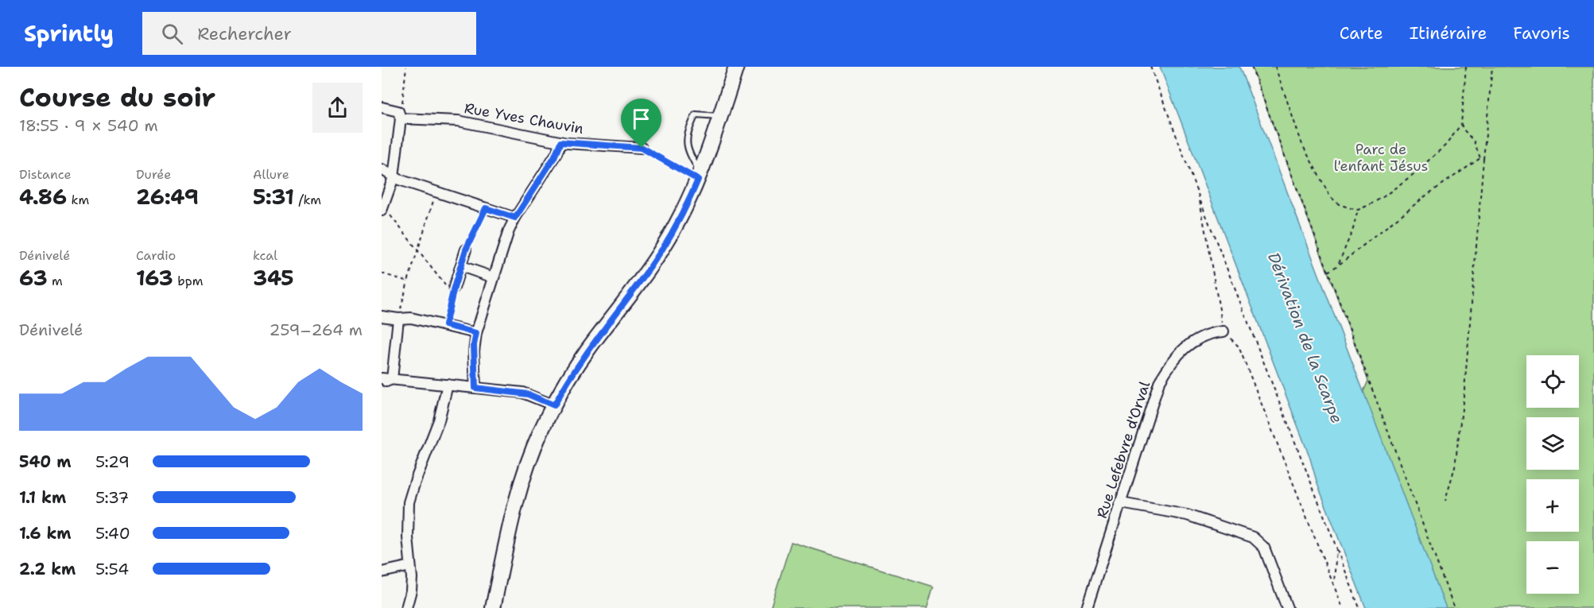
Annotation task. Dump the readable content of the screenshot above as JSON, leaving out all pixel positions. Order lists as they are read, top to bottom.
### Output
{
  "streets": {
    "street": ["Rue Yves Chauvin", "Rue Lefebvre d'Orval"]
  },
  "water": ["Dérivation de la Scarpe"],
  "parks": ["Parc de l'enfant Jésus"],
  "page": {
    "header": "Sprintly",
    "search": "Rechercher",
    "nav": ["Carte", "Itinéraire", "Favoris"],
    "heading": ["Course du soir", "18:55 · 9 × 540 m"],
    "stats": [
      ["Distance", "4.86 km"],
      ["Durée", "26:49"],
      ["Allure", "5:31 /km"],
      ["Dénivelé", "63 m"],
      ["Cardio", "163 bpm"],
      ["kcal", "345"]
    ],
    "chart": ["Dénivelé", "259–264 m"],
    "map_buttons": ["+", "−"],
    "list": [
      {
        "name": "540 m",
        "note": "5:29"
      },
      {
        "name": "1.1 km",
        "note": "5:37"
      },
      {
        "name": "1.6 km",
        "note": "5:40"
      },
      {
        "name": "2.2 km",
        "note": "5:54"
      }
    ]
  }
}
